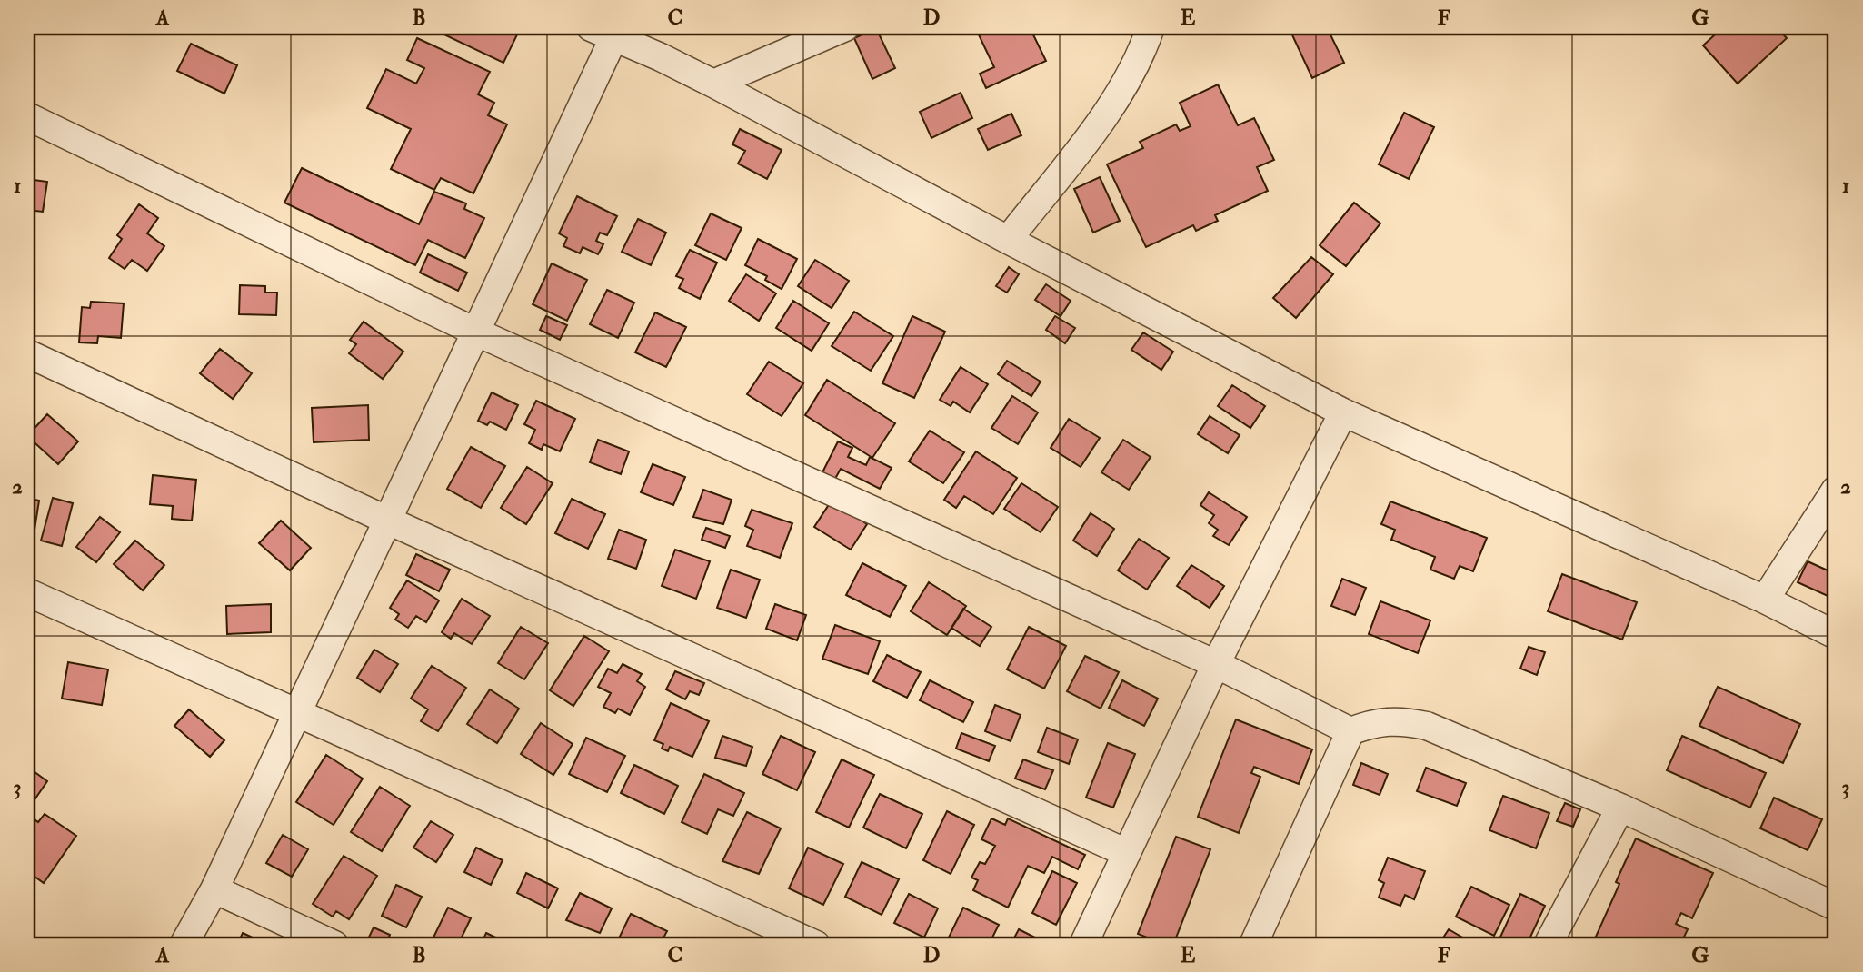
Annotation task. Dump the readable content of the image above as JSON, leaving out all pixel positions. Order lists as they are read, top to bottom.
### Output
{
  "grid": {
    "columns": [
      "A",
      "B",
      "C",
      "D",
      "E",
      "F",
      "G"
    ],
    "rows": ["1", "2", "3"]
  }
}
